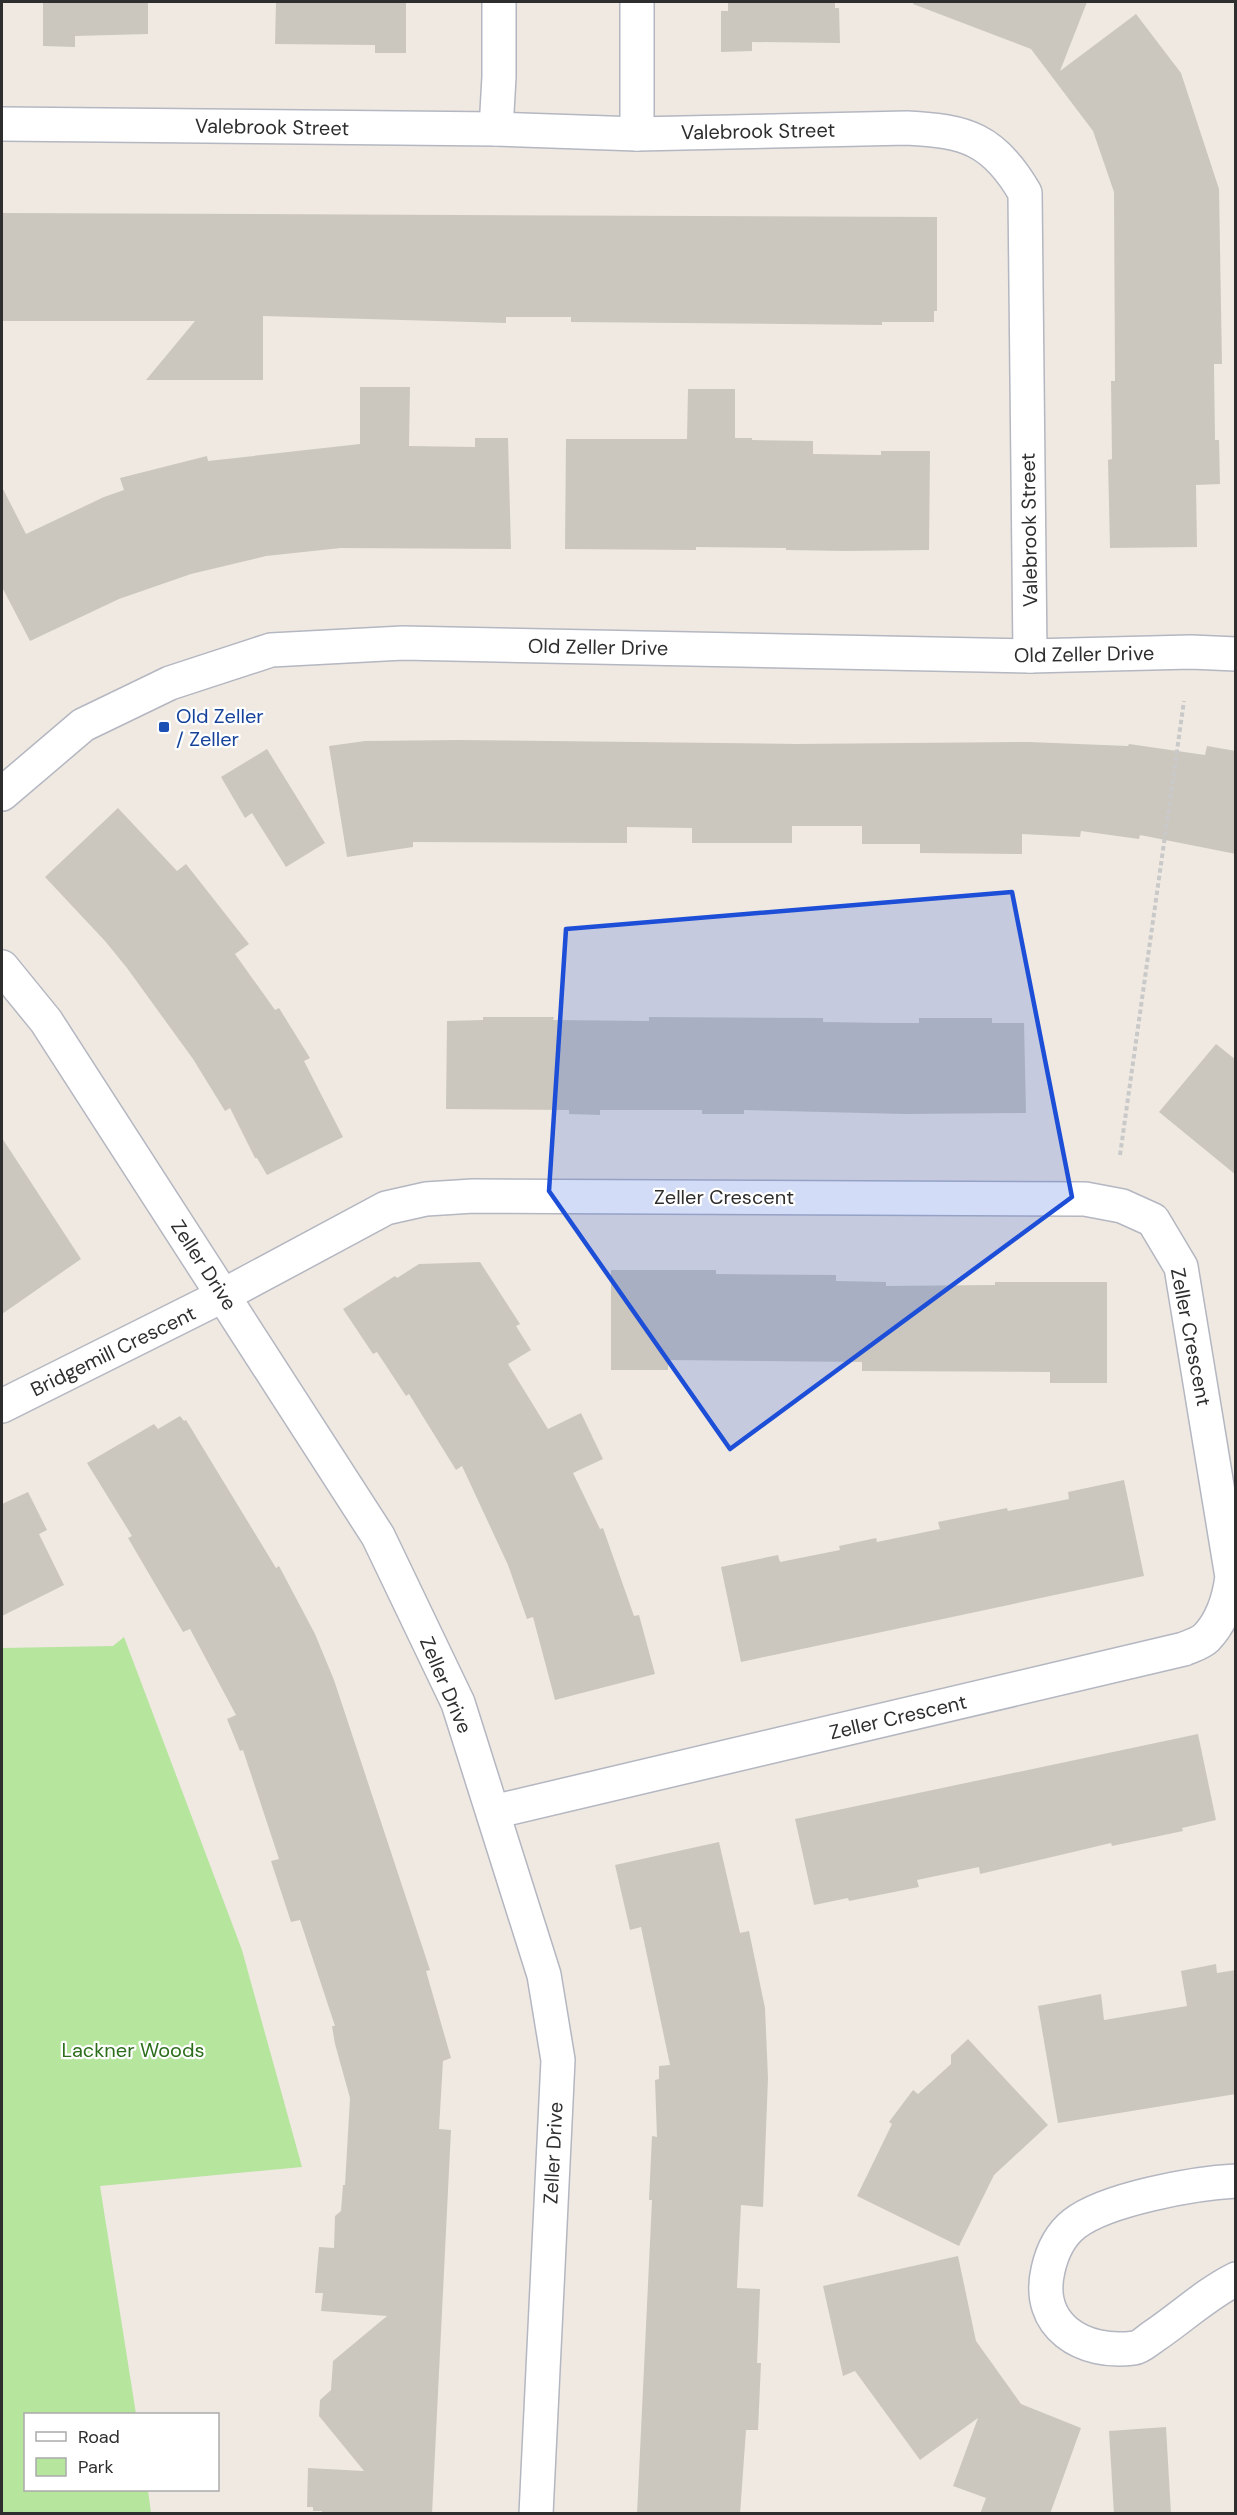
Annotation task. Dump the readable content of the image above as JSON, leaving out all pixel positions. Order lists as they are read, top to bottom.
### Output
{
  "streets": {
    "street": [
      "Valebrook Street",
      "Old Zeller Drive",
      "Zeller Crescent",
      "Zeller Drive",
      "Bridgemill Crescent"
    ]
  },
  "crossings": [
    ["Valebrook Street", "Old Zeller Drive"],
    ["Zeller Crescent", "Zeller Drive"],
    ["Zeller Crescent", "Bridgemill Crescent"],
    ["Zeller Drive", "Bridgemill Crescent"]
  ],
  "parks": ["Lackner Woods"],
  "places": {
    "transit": ["Old Zeller / Zeller"]
  },
  "legend": ["Road", "Park"]
}
